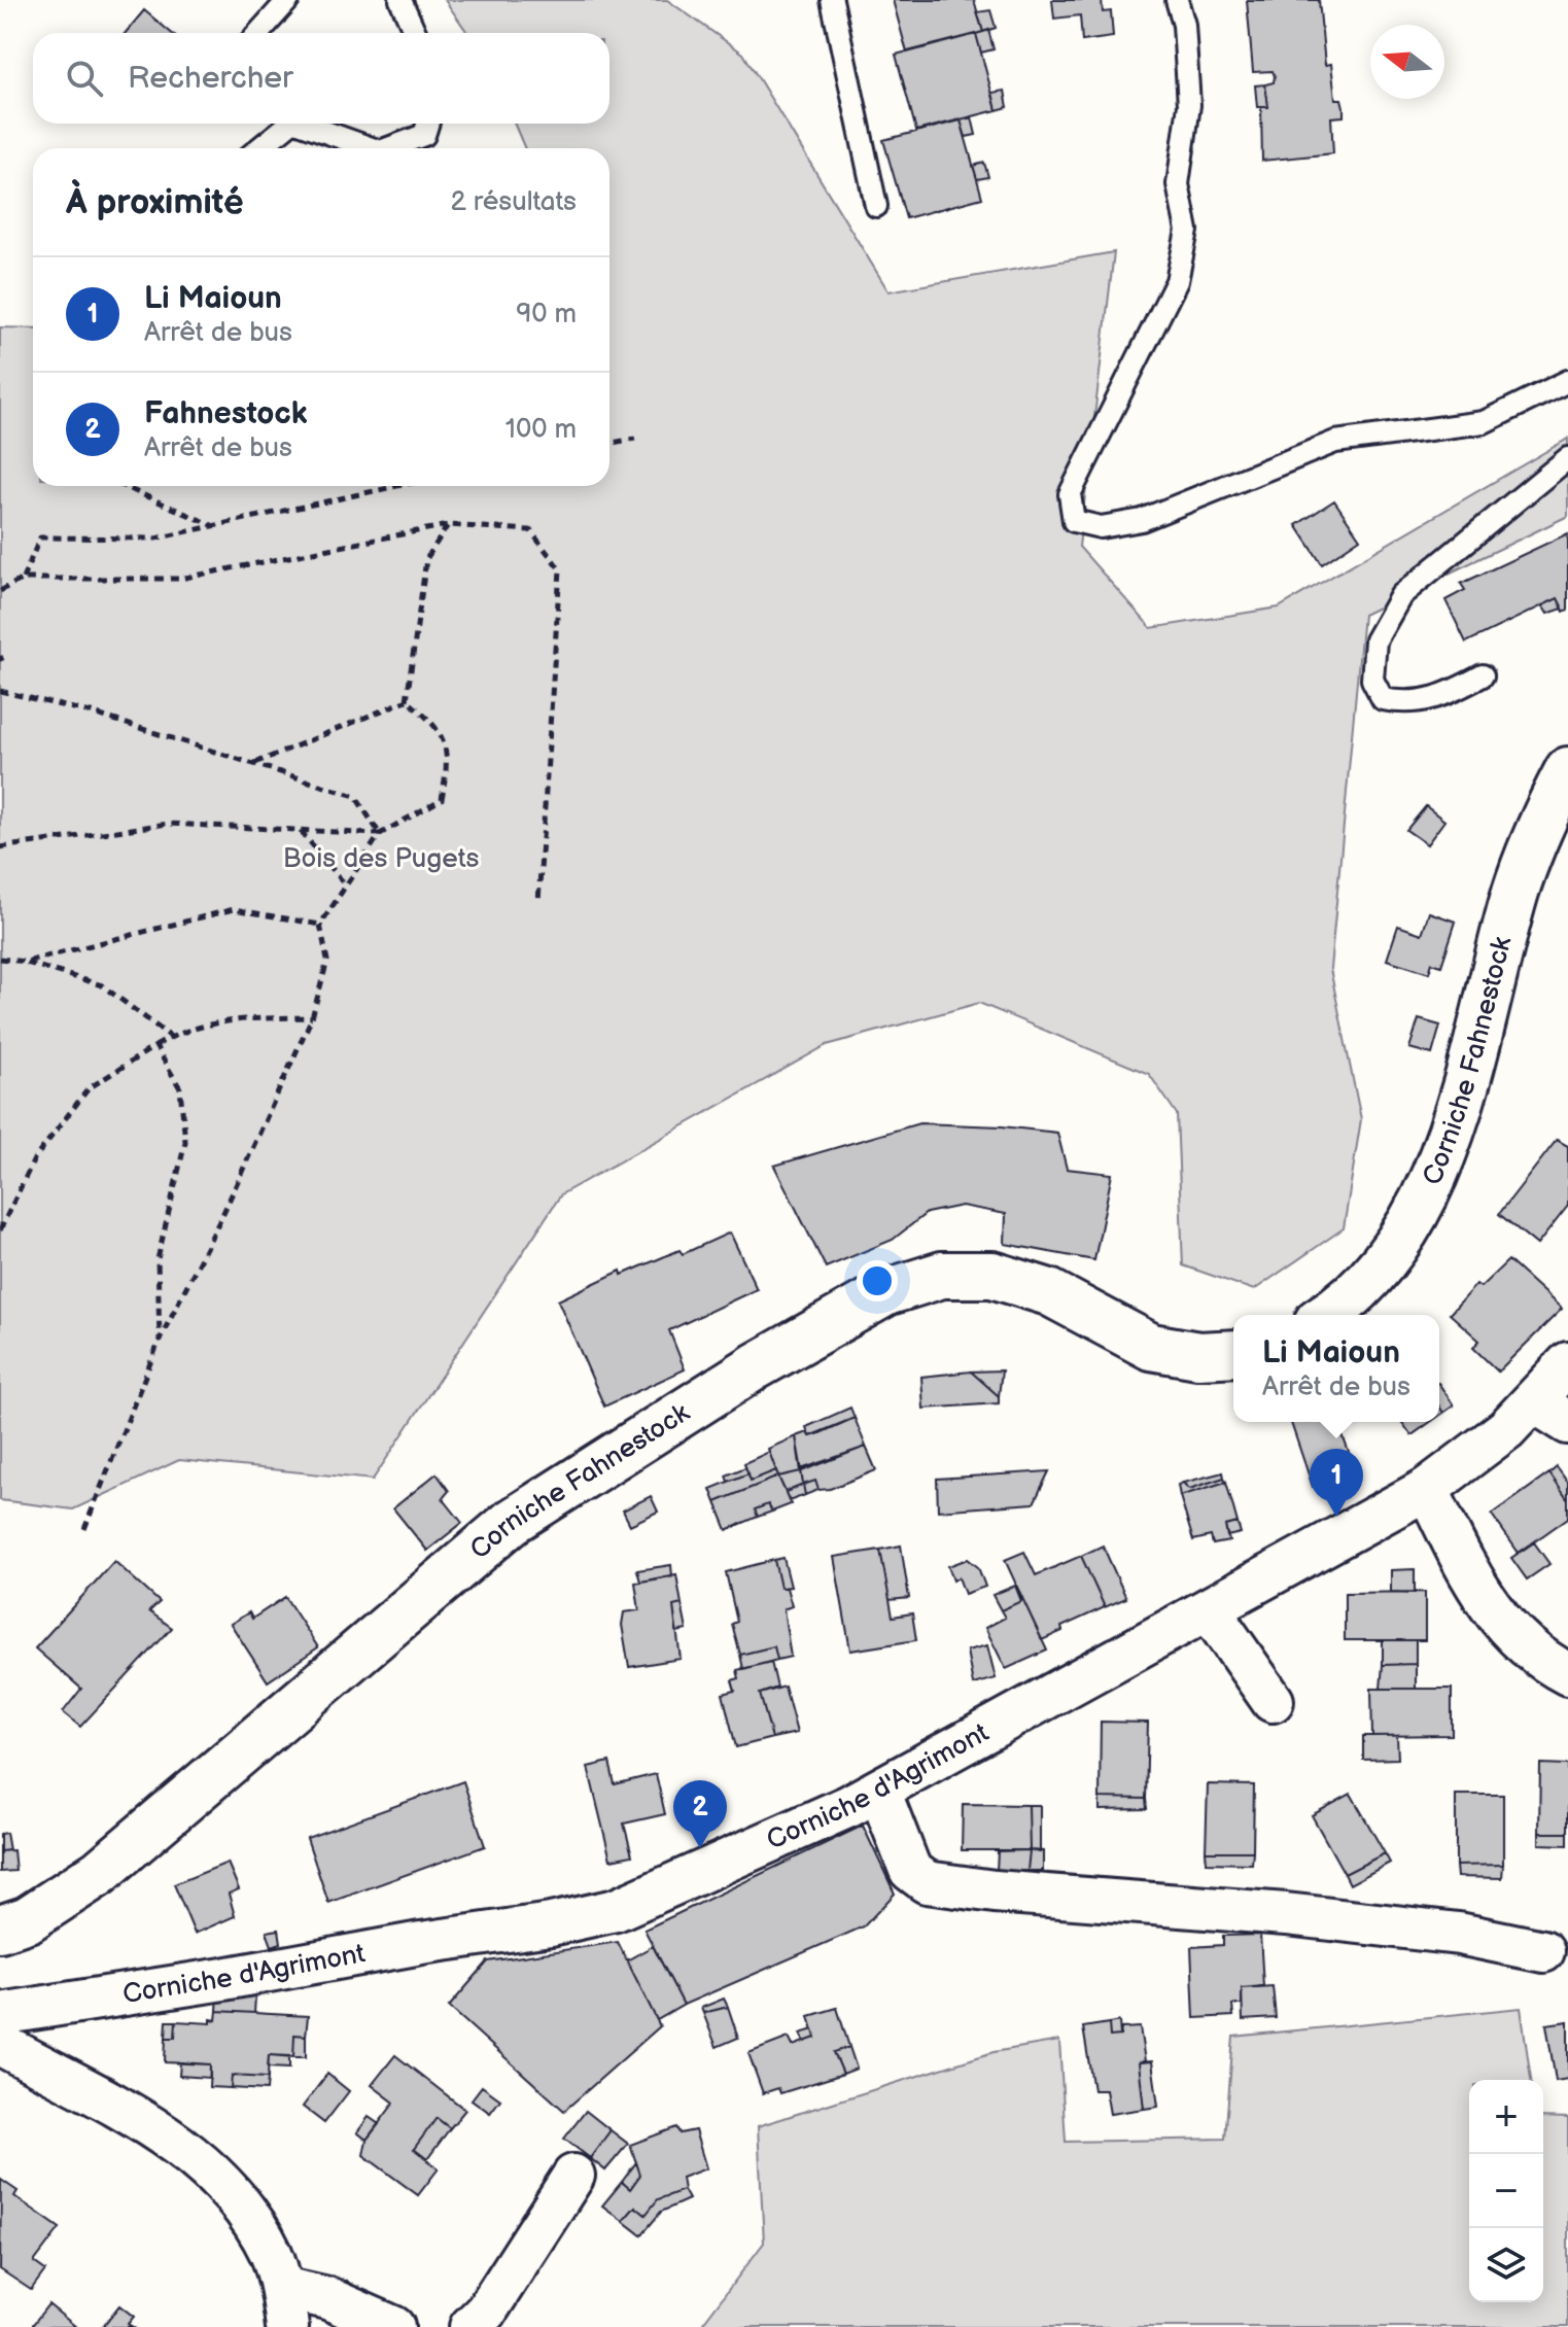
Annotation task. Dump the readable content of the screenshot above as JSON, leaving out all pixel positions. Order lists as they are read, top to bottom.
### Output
{
  "streets": {
    "main road": ["Corniche Fahnestock"],
    "street": ["Corniche d'Agrimont"]
  },
  "parks": ["Bois des Pugets"],
  "north": "left",
  "page": {
    "search": "Rechercher",
    "heading": ["À proximité", "2 résultats"],
    "list": [
      {
        "mark": "1",
        "name": "Li Maioun",
        "note": "Arrêt de bus",
        "value": "90 m"
      },
      {
        "mark": "2",
        "name": "Fahnestock",
        "note": "Arrêt de bus",
        "value": "100 m"
      }
    ],
    "popup": ["Li Maioun", "Arrêt de bus"],
    "pins": ["1", "2"],
    "map_buttons": ["+", "−"]
  }
}
